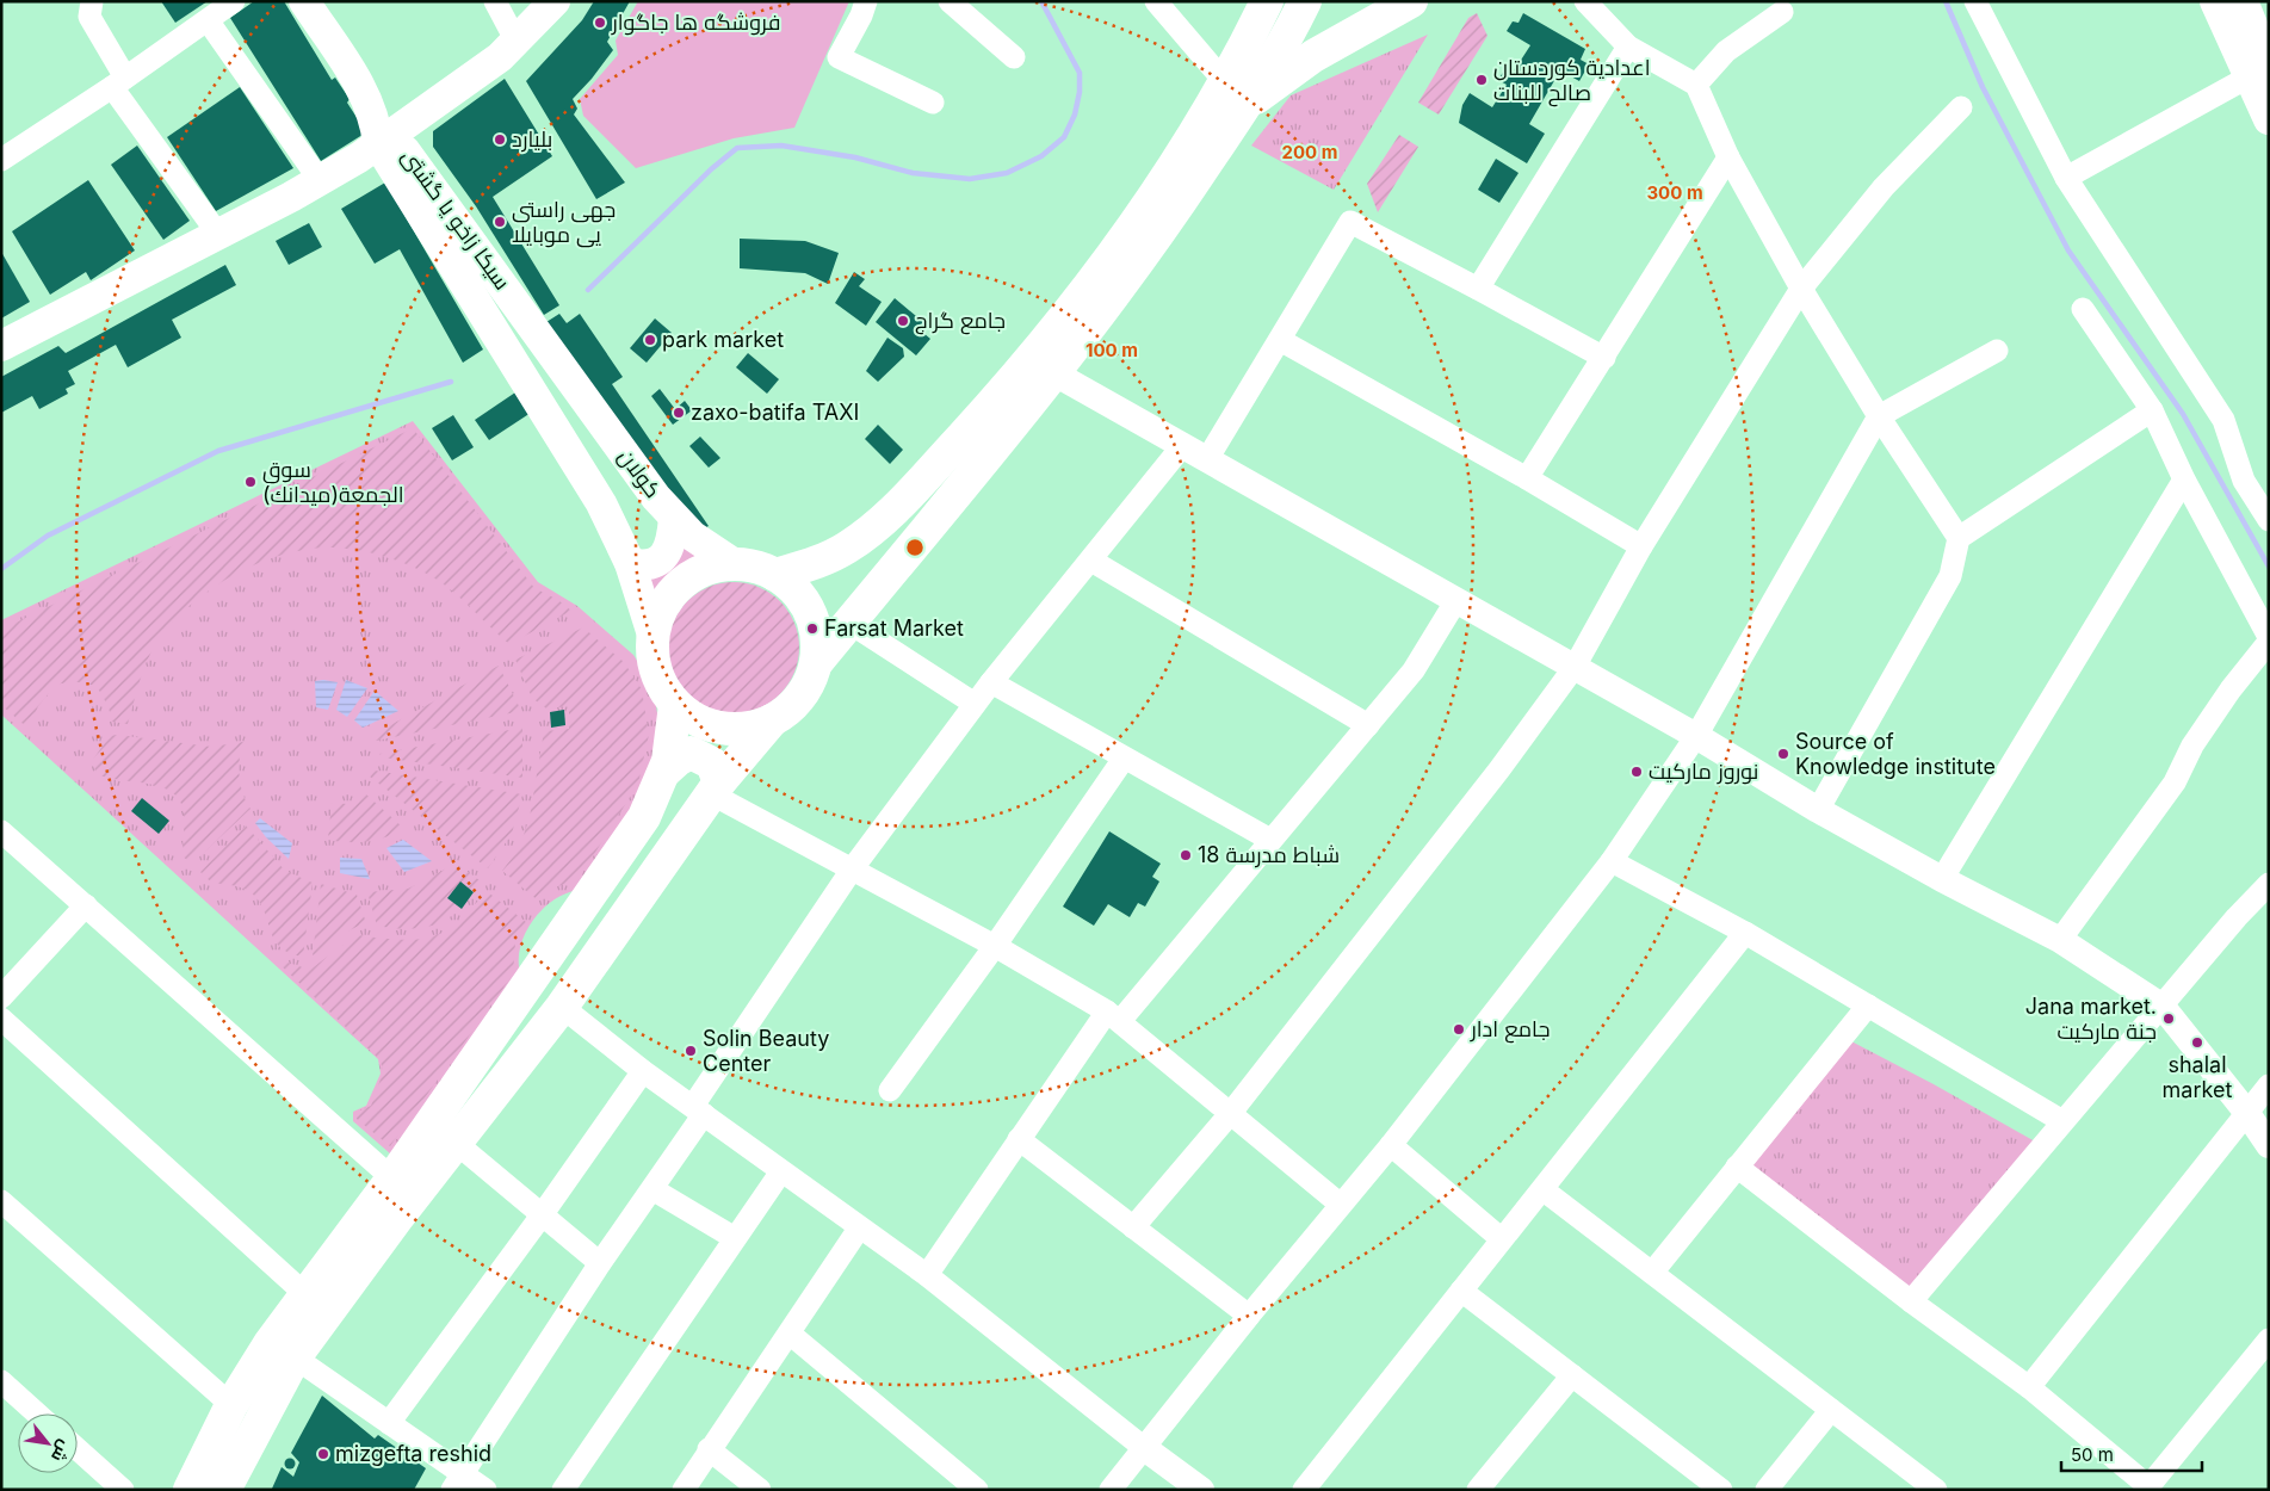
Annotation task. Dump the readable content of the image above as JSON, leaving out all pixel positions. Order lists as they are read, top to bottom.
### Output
{
  "streets": {
    "main road": ["سیکا زاخو یا گشتى", "كولان"]
  },
  "crossings": [
    ["سیکا زاخو یا گشتى", "كولان"]
  ],
  "places": [
    "فروشگه ها جاگوار",
    "اعدادية كوردستان صالح للبنات",
    "بليارد",
    "جهى راستى يى موبايلا",
    "جامع گراج",
    "park market",
    "zaxo-batifa TAXI",
    "سوق الجمعة(ميدانك)",
    "Farsat Market",
    "Source of Knowledge institute",
    "نوروز ماركيت",
    "18 شباط مدرسة",
    "Jana market. جنة ماركيت",
    "جامع ادار",
    "shalal market",
    "Solin Beauty Center",
    "mizgefta reshid"
  ],
  "scale_bar": "50 m",
  "north": "bottom right",
  "rings": ["200 m", "300 m", "100 m"]
}
